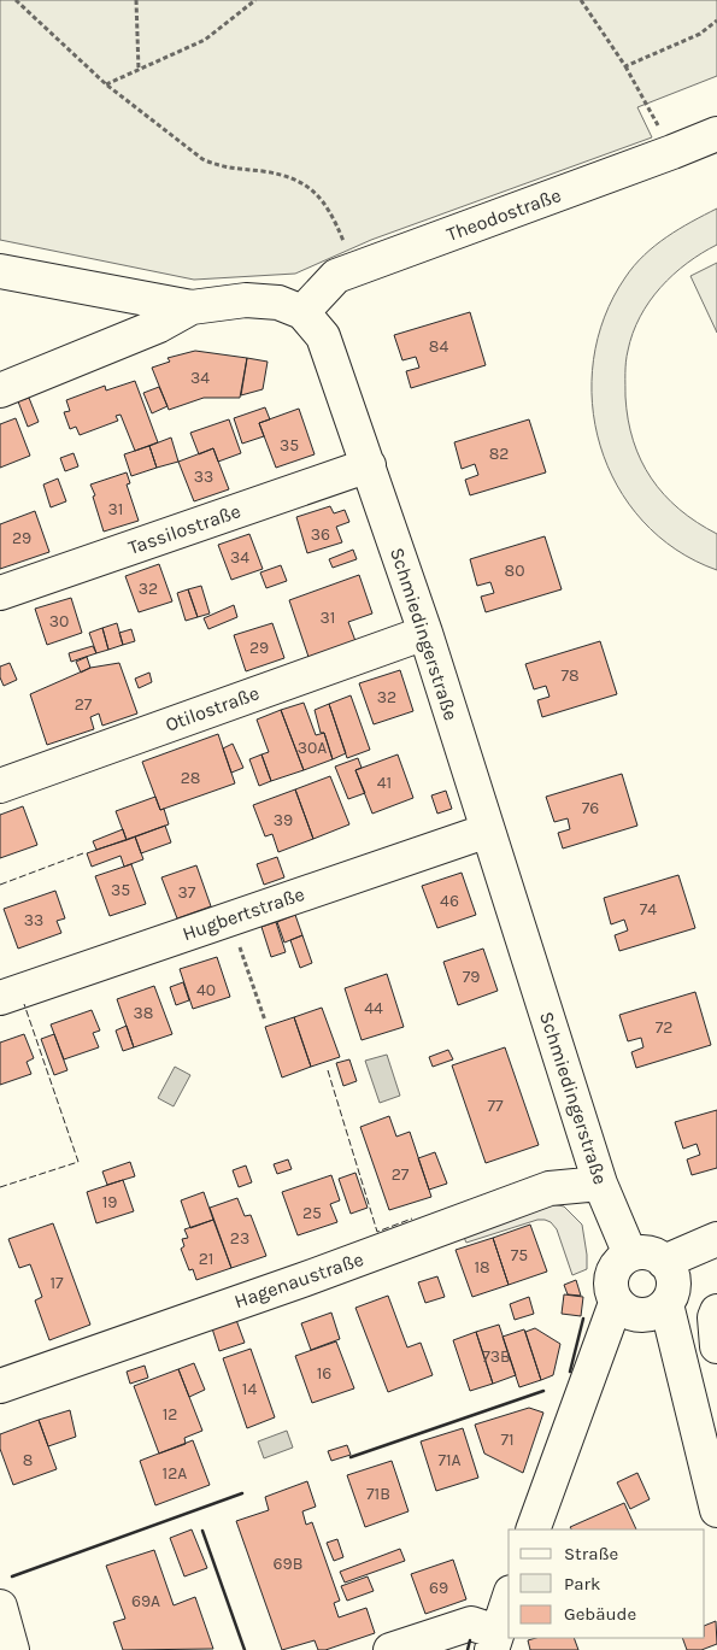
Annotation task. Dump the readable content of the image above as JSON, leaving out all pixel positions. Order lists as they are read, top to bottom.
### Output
{
  "streets": {
    "street": [
      "Theodostraße",
      "Tassilostraße",
      "Schmiedingerstraße",
      "Otilostraße",
      "Hugbertstraße",
      "Hagenaustraße"
    ]
  },
  "crossings": [
    ["Theodostraße", "Schmiedingerstraße"],
    ["Tassilostraße", "Schmiedingerstraße"],
    ["Schmiedingerstraße", "Otilostraße"],
    ["Schmiedingerstraße", "Hugbertstraße"],
    ["Schmiedingerstraße", "Hagenaustraße"]
  ],
  "house_numbers": [
    "84",
    "34",
    "35",
    "82",
    "33",
    "31",
    "36",
    "29",
    "34",
    "80",
    "32",
    "31",
    "30",
    "29",
    "78",
    "32",
    "27",
    "30A",
    "28",
    "41",
    "76",
    "39",
    "35",
    "37",
    "46",
    "74",
    "33",
    "79",
    "40",
    "44",
    "38",
    "72",
    "77",
    "27",
    "19",
    "25",
    "23",
    "75",
    "21",
    "18",
    "17",
    "73B",
    "16",
    "14",
    "12",
    "71",
    "8",
    "71A",
    "12A",
    "71B",
    "69B",
    "69",
    "69A"
  ],
  "legend": ["Straße", "Park", "Gebäude"]
}
